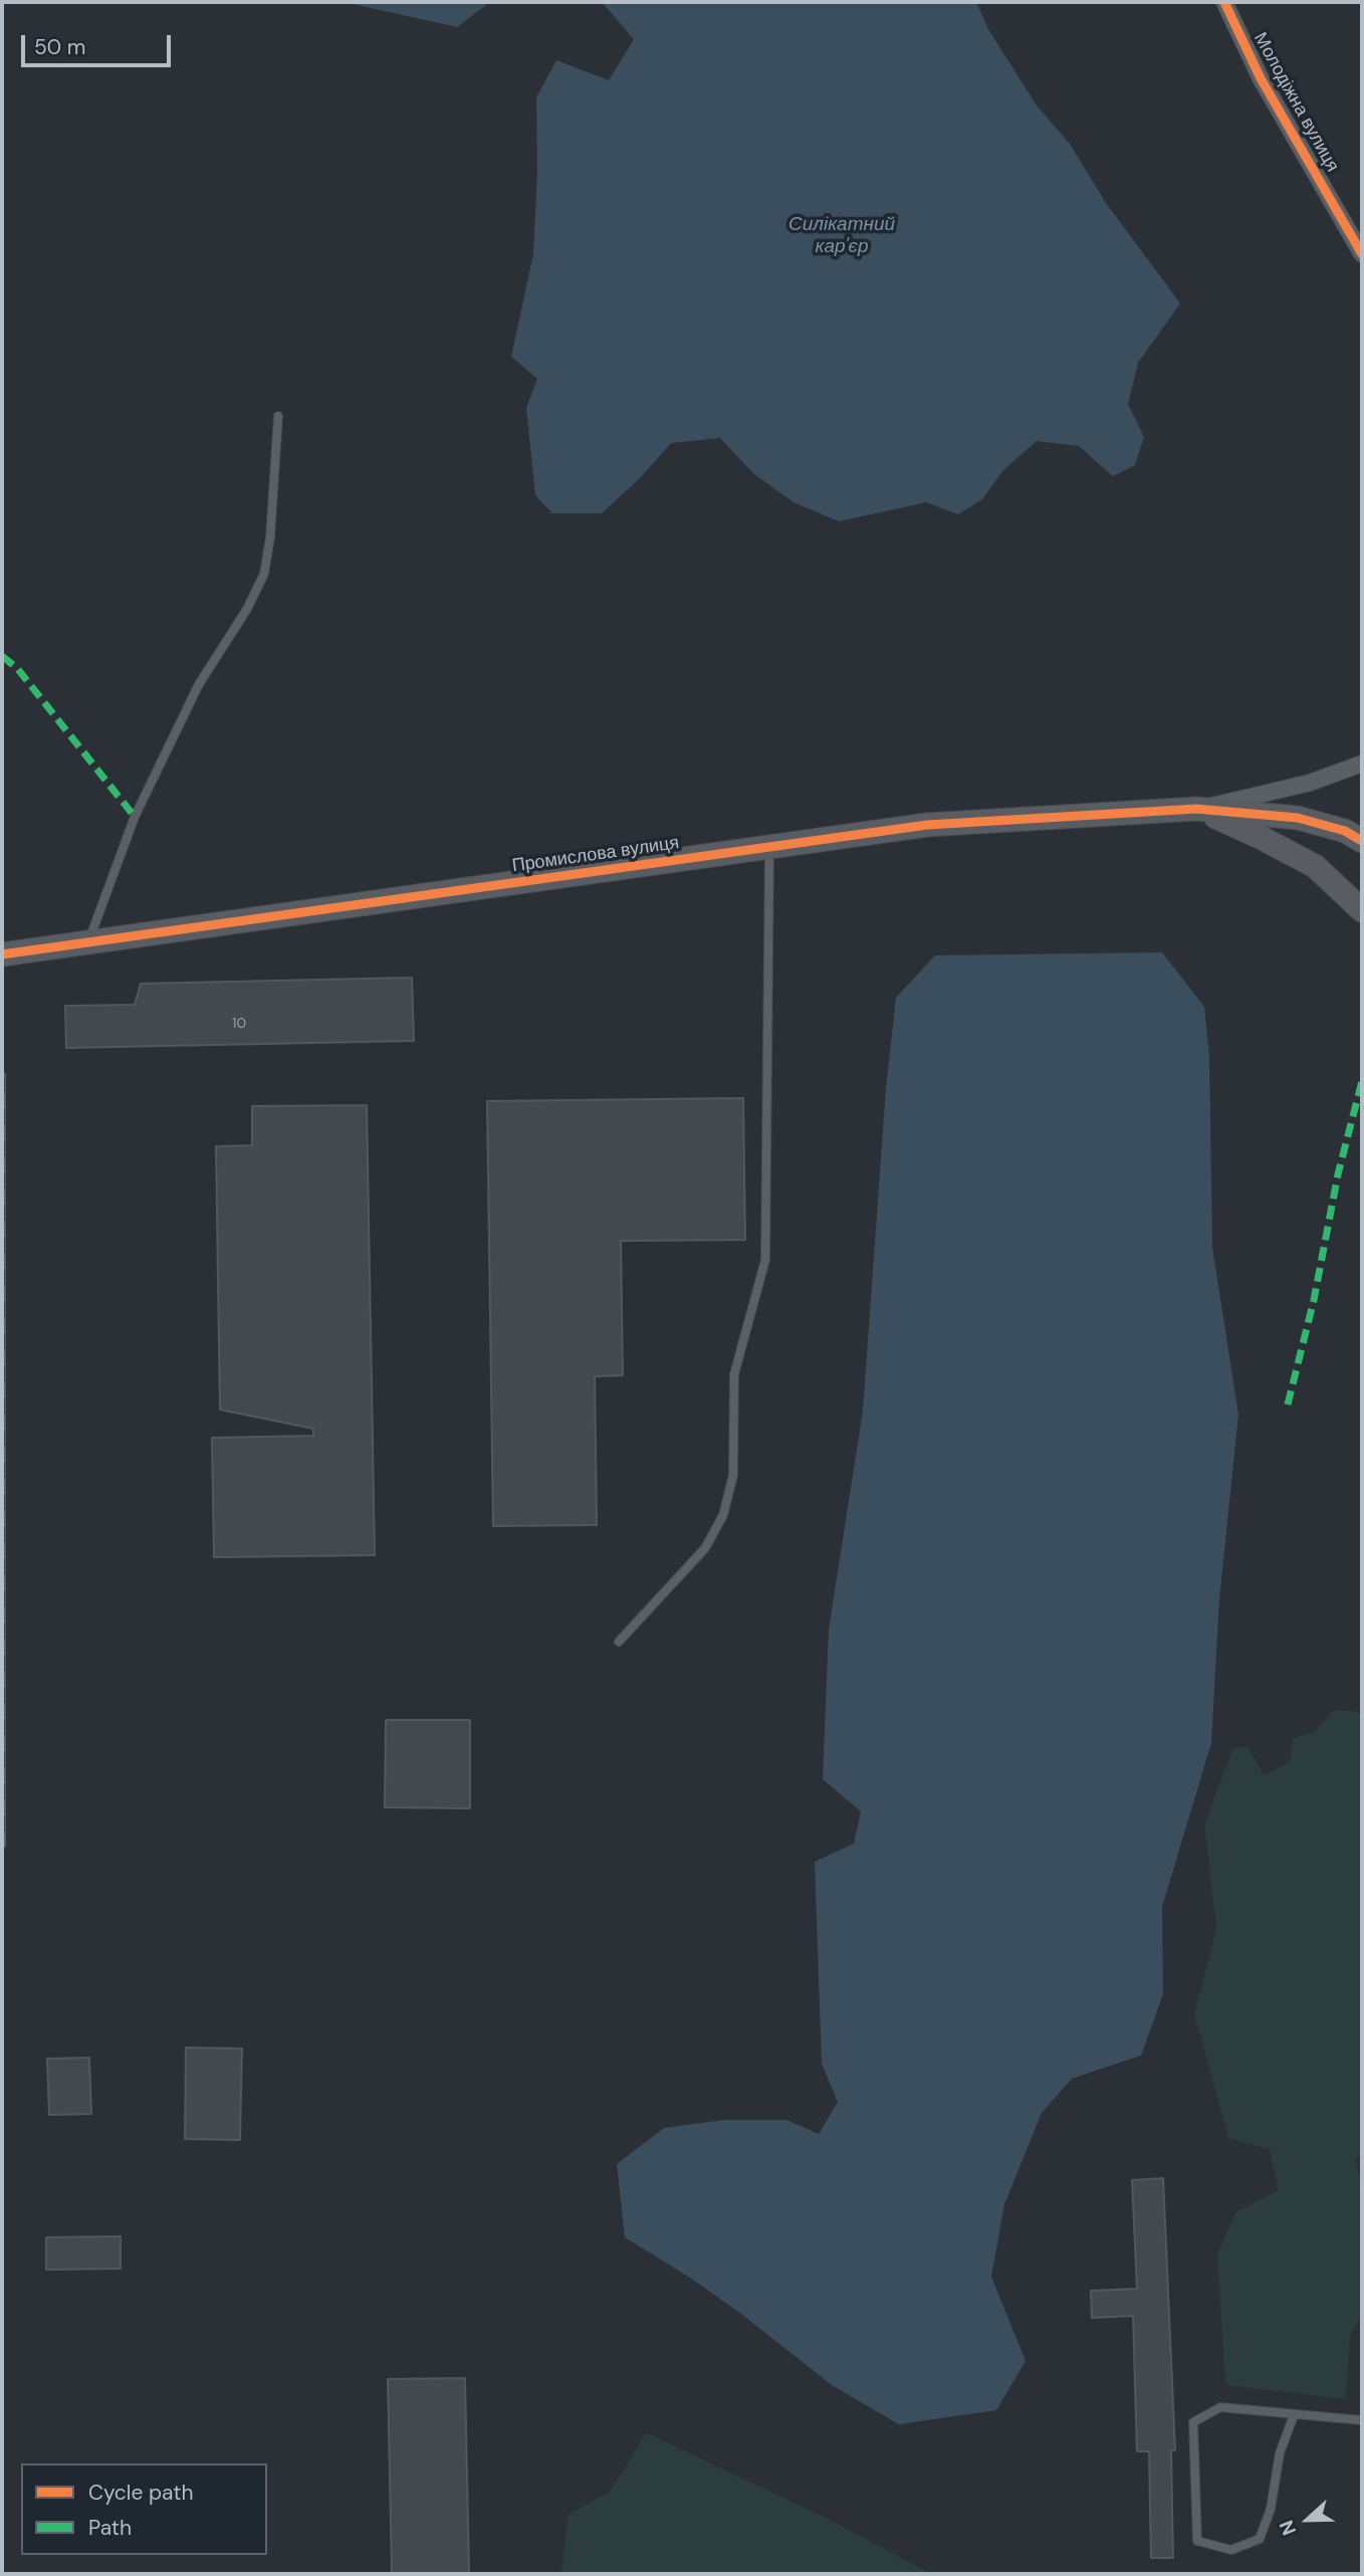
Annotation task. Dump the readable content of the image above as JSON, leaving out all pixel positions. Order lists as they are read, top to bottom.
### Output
{
  "streets": {
    "street": ["Молодіжна вулиця", "Промислова вулиця"]
  },
  "water": ["Силікатний кар'єр"],
  "house_numbers": ["10"],
  "legend": ["Cycle path", "Path"],
  "scale_bar": "50 m",
  "north": "left"
}
